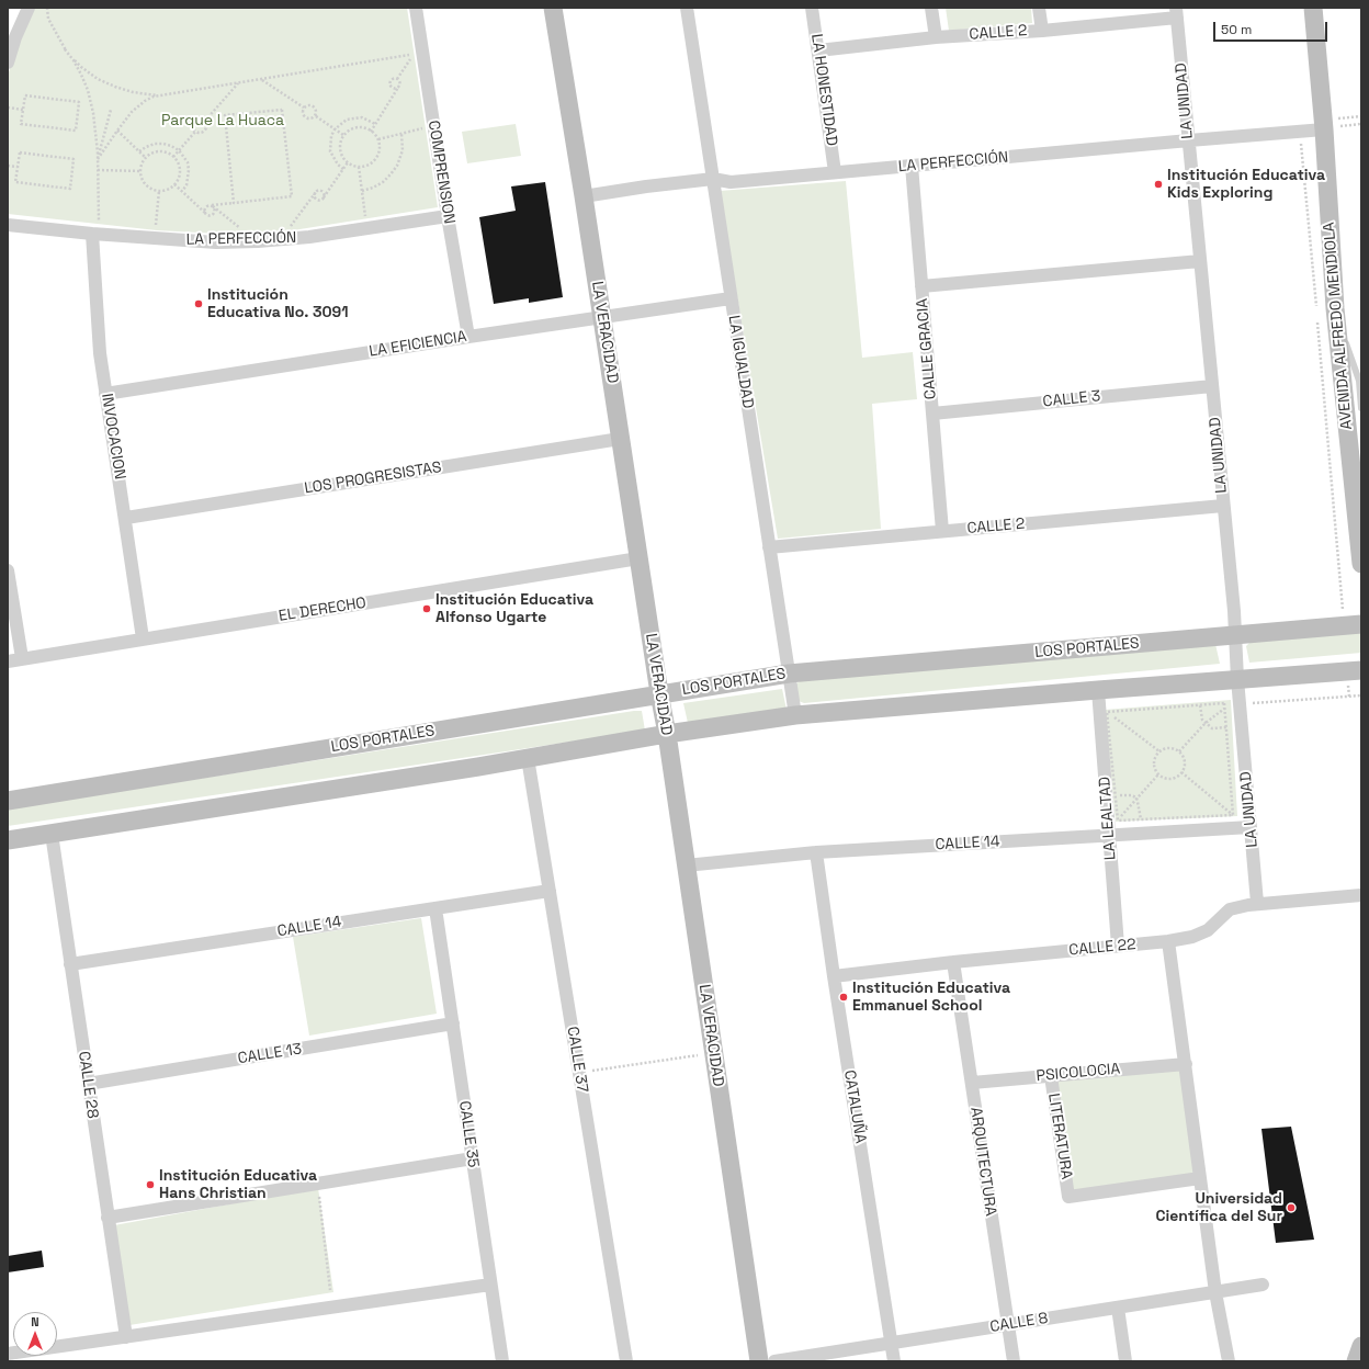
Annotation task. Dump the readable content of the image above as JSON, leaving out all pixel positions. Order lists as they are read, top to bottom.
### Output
{
  "streets": {
    "street": [
      "CALLE 2",
      "LA HONESTIDAD",
      "LA UNIDAD",
      "LA PERFECCIÓN",
      "COMPRENSION",
      "AVENIDA ALFREDO MENDIOLA",
      "LA VERACIDAD",
      "LA EFICIENCIA",
      "CALLE GRACIA",
      "LA IGUALDAD",
      "CALLE 3",
      "INVOCACION",
      "LOS PROGRESISTAS",
      "EL DERECHO",
      "LOS PORTALES",
      "LA LEALTAD",
      "CALLE 14",
      "CALLE 22",
      "CALLE 13",
      "CALLE 37",
      "PSICOLOCIA",
      "CALLE 28",
      "CATALUÑA",
      "CALLE 35",
      "LITERATURA",
      "ARQUITECTURA",
      "CALLE 8"
    ]
  },
  "crossings": [
    ["CALLE 2", "LA HONESTIDAD"],
    ["CALLE 2", "LA UNIDAD"],
    ["CALLE 2", "CALLE GRACIA"],
    ["CALLE 2", "LA IGUALDAD"],
    ["LA HONESTIDAD", "LA PERFECCIÓN"],
    ["LA UNIDAD", "LA PERFECCIÓN"],
    ["LA UNIDAD", "CALLE 3"],
    ["LA UNIDAD", "LOS PORTALES"],
    ["LA UNIDAD", "CALLE 14"],
    ["LA UNIDAD", "CALLE 22"],
    ["LA PERFECCIÓN", "COMPRENSION"],
    ["LA PERFECCIÓN", "AVENIDA ALFREDO MENDIOLA"],
    ["LA PERFECCIÓN", "LA VERACIDAD"],
    ["LA PERFECCIÓN", "CALLE GRACIA"],
    ["LA PERFECCIÓN", "LA IGUALDAD"],
    ["LA PERFECCIÓN", "INVOCACION"],
    ["COMPRENSION", "LA EFICIENCIA"],
    ["LA VERACIDAD", "LA EFICIENCIA"],
    ["LA VERACIDAD", "LOS PROGRESISTAS"],
    ["LA VERACIDAD", "EL DERECHO"],
    ["LA VERACIDAD", "LOS PORTALES"],
    ["LA VERACIDAD", "CALLE 14"],
    ["LA EFICIENCIA", "LA IGUALDAD"],
    ["LA EFICIENCIA", "INVOCACION"],
    ["CALLE GRACIA", "CALLE 3"],
    ["LA IGUALDAD", "LOS PORTALES"],
    ["INVOCACION", "LOS PROGRESISTAS"],
    ["INVOCACION", "EL DERECHO"],
    ["LA LEALTAD", "CALLE 14"],
    ["LA LEALTAD", "CALLE 22"],
    ["CALLE 14", "CALLE 37"],
    ["CALLE 14", "CALLE 28"],
    ["CALLE 14", "CATALUÑA"],
    ["CALLE 14", "CALLE 35"],
    ["CALLE 22", "CATALUÑA"],
    ["CALLE 22", "ARQUITECTURA"],
    ["CALLE 13", "CALLE 28"],
    ["CALLE 13", "CALLE 35"],
    ["PSICOLOCIA", "LITERATURA"],
    ["PSICOLOCIA", "ARQUITECTURA"],
    ["CATALUÑA", "CALLE 8"],
    ["ARQUITECTURA", "CALLE 8"]
  ],
  "parks": ["Parque La Huaca"],
  "places": [
    "Institución Educativa Kids Exploring",
    "Institución Educativa No. 3091",
    "Institución Educativa Alfonso Ugarte",
    "Institución Educativa Emmanuel School",
    "Institución Educativa Hans Christian",
    "Universidad Científica del Sur"
  ],
  "scale_bar": "50 m",
  "north": "top"
}
